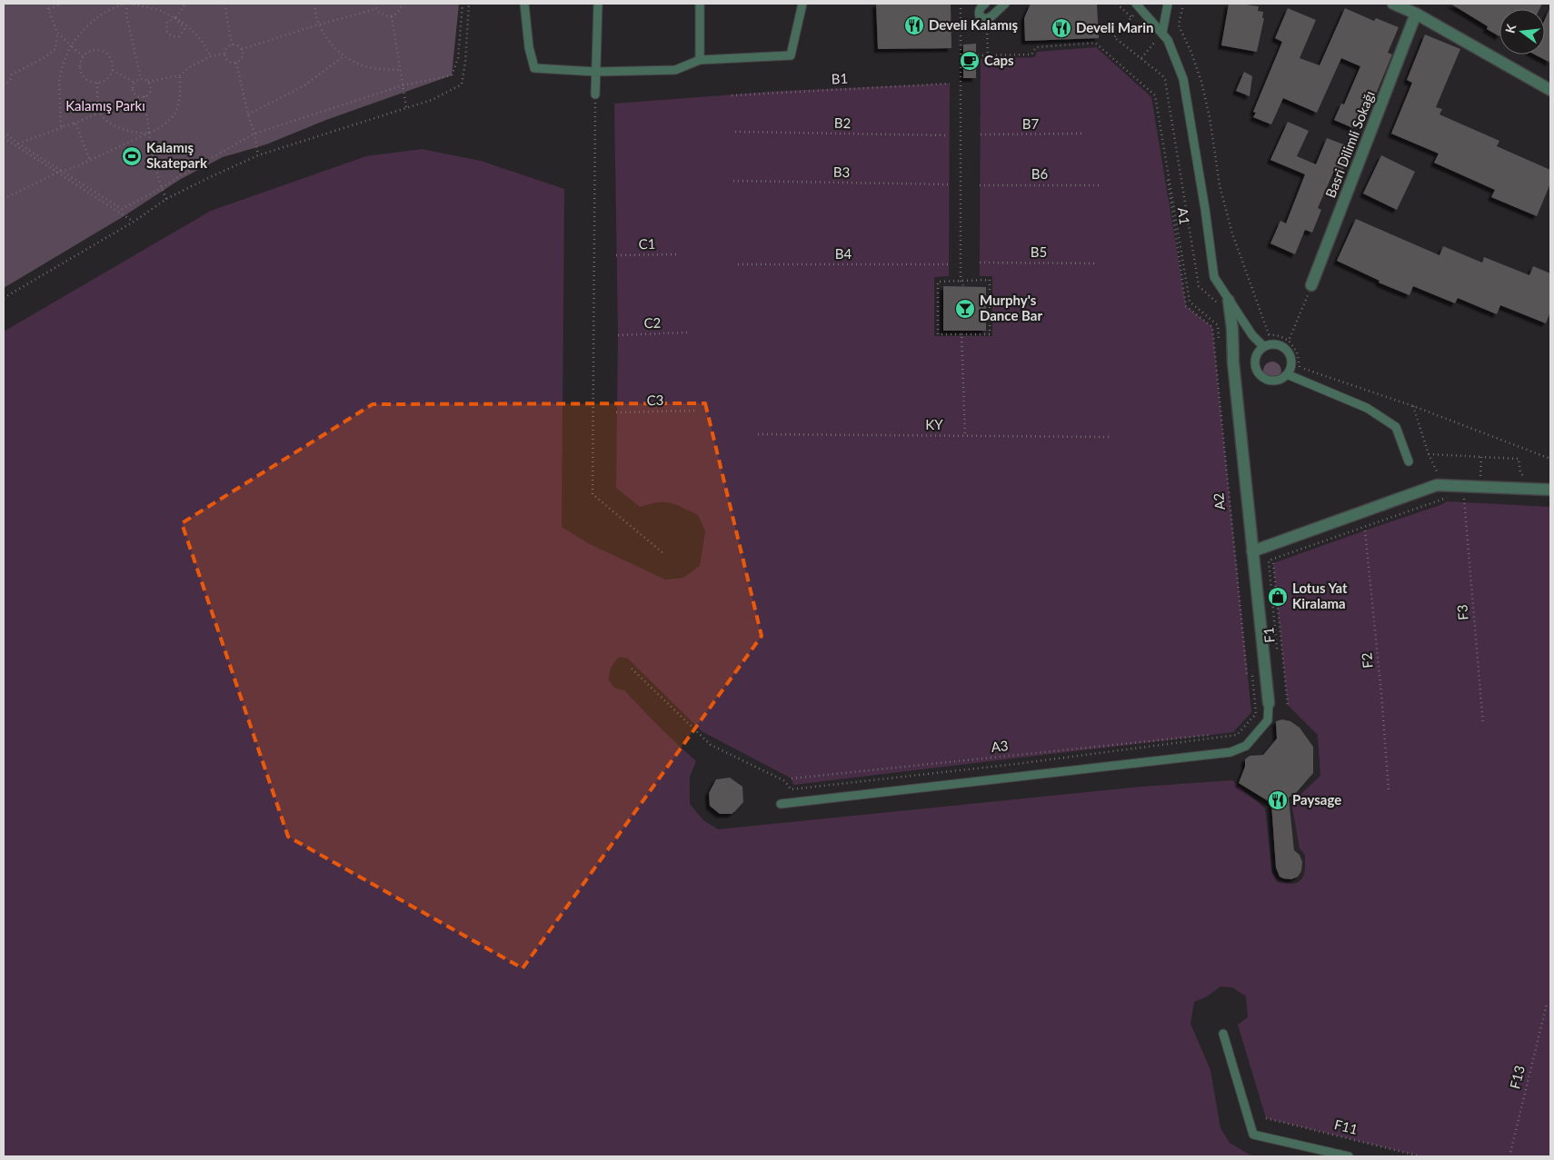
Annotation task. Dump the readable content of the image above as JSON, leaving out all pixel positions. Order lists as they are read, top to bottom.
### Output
{
  "streets": {
    "street": ["Basri Dilimli Sokağı"],
    "path": [
      "B1",
      "B2",
      "B7",
      "B3",
      "B6",
      "A1",
      "C1",
      "B5",
      "B4",
      "C2",
      "C3",
      "KY",
      "A2",
      "F3",
      "F1",
      "F2",
      "A3",
      "F13",
      "F11"
    ]
  },
  "crossings": [
    ["A1", "A2"]
  ],
  "parks": ["Kalamış Parkı"],
  "places": {
    "restaurant": ["Develi Kalamış", "Develi Marin", "Paysage"],
    "cafe": ["Caps"],
    "sports": ["Kalamış Skatepark"],
    "bar": ["Murphy's Dance Bar"],
    "shop": ["Lotus Yat Kiralama"]
  },
  "north": "left"
}
